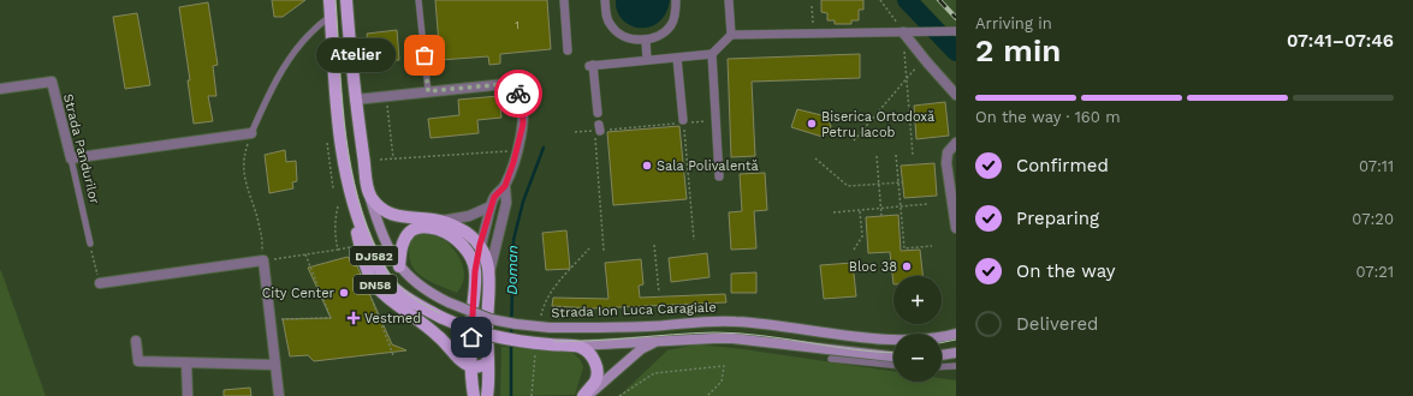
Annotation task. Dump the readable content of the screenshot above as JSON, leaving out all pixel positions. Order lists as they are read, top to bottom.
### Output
{
  "streets": {
    "main road": ["DJ582", "DN58", "Strada Ion Luca Caragiale"],
    "street": ["Strada Pandurilor"]
  },
  "crossings": [
    ["DJ582", "DN58"]
  ],
  "water": ["Doman"],
  "places": {
    "other": [
      "Atelier",
      "Biserica Ortodoxă Petru Iacob",
      "Sala Polivalentă",
      "Bloc 38",
      "City Center"
    ],
    "health": ["Vestmed"]
  },
  "house_numbers": ["1"],
  "page": {
    "heading": ["2 min", "Arriving in", "07:41–07:46"],
    "bubble": "Atelier",
    "bar": "On the way · 160 m",
    "list": [
      ["Confirmed", "07:11"],
      ["Preparing", "07:20"],
      ["On the way", "07:21"],
      "Delivered"
    ],
    "map_buttons": ["+", "−"]
  }
}
